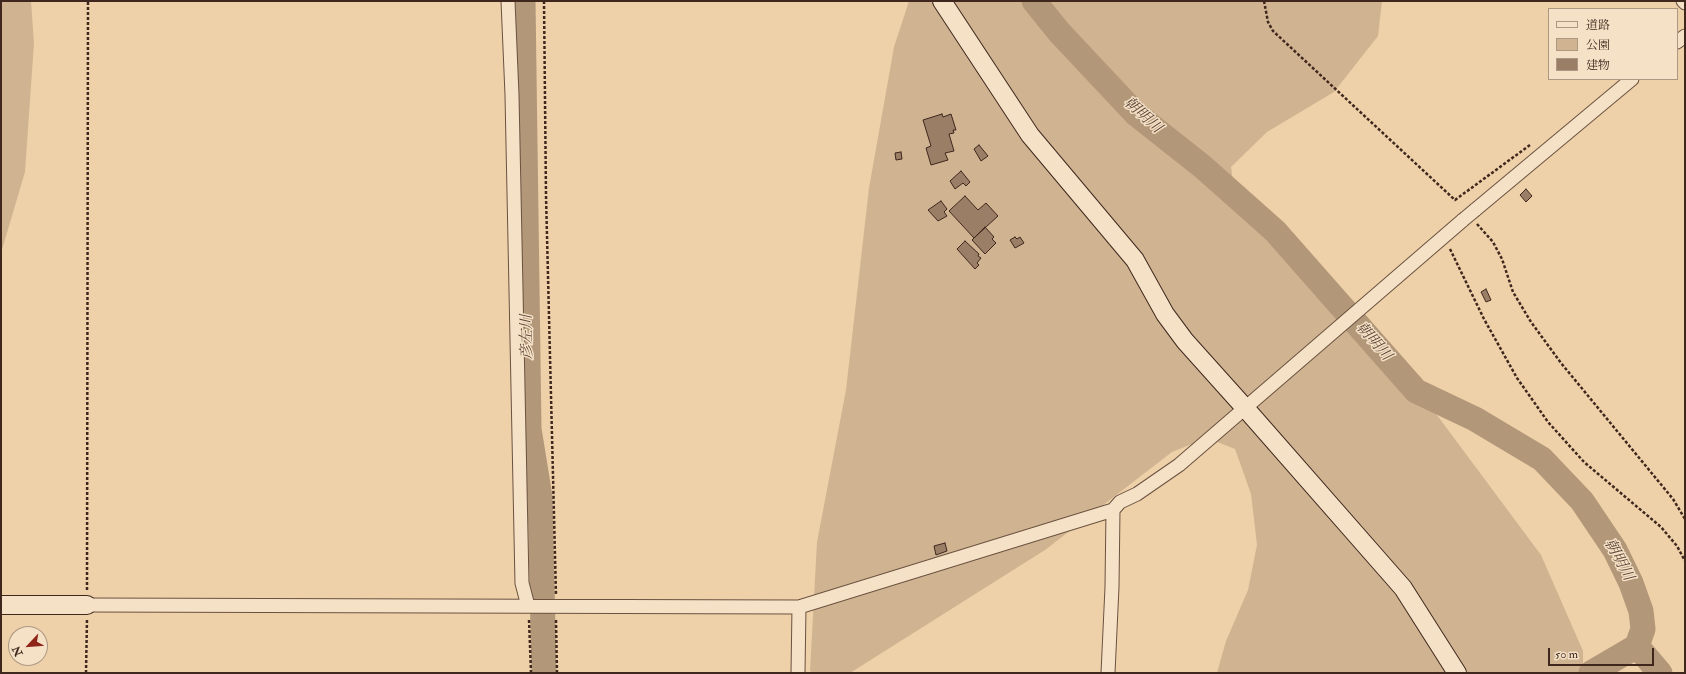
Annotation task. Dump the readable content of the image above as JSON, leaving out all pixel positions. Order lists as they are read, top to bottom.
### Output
{
  "water": ["朝明川", "彦左川"],
  "legend": ["道路", "公園", "建物"],
  "scale_bar": "50 m",
  "north": "bottom left"
}
